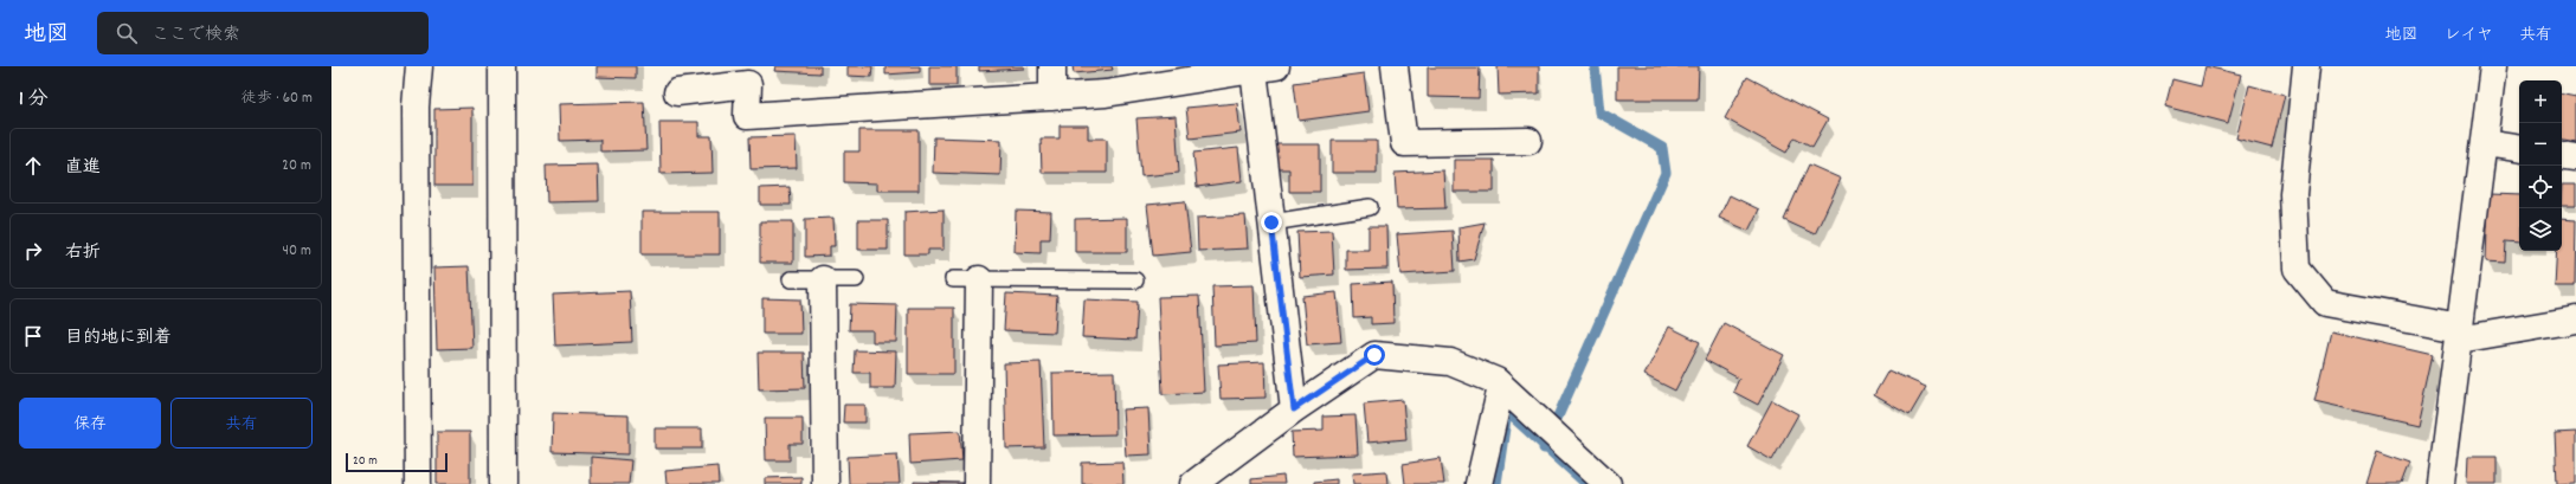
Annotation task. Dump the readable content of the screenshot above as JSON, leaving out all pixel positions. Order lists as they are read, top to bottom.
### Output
{
  "scale_bar": "20 m",
  "page": {
    "header": "地図",
    "search": "ここで検索",
    "nav": ["地図", "レイヤ", "共有"],
    "heading": ["1 分", "徒歩 · 60 m"],
    "map_buttons": ["+", "−"],
    "list": [
      ["直進", "20 m"],
      ["右折", "40 m"],
      "目的地に到着"
    ],
    "buttons": ["保存", "共有"],
    "scale": "20 m"
  }
}
